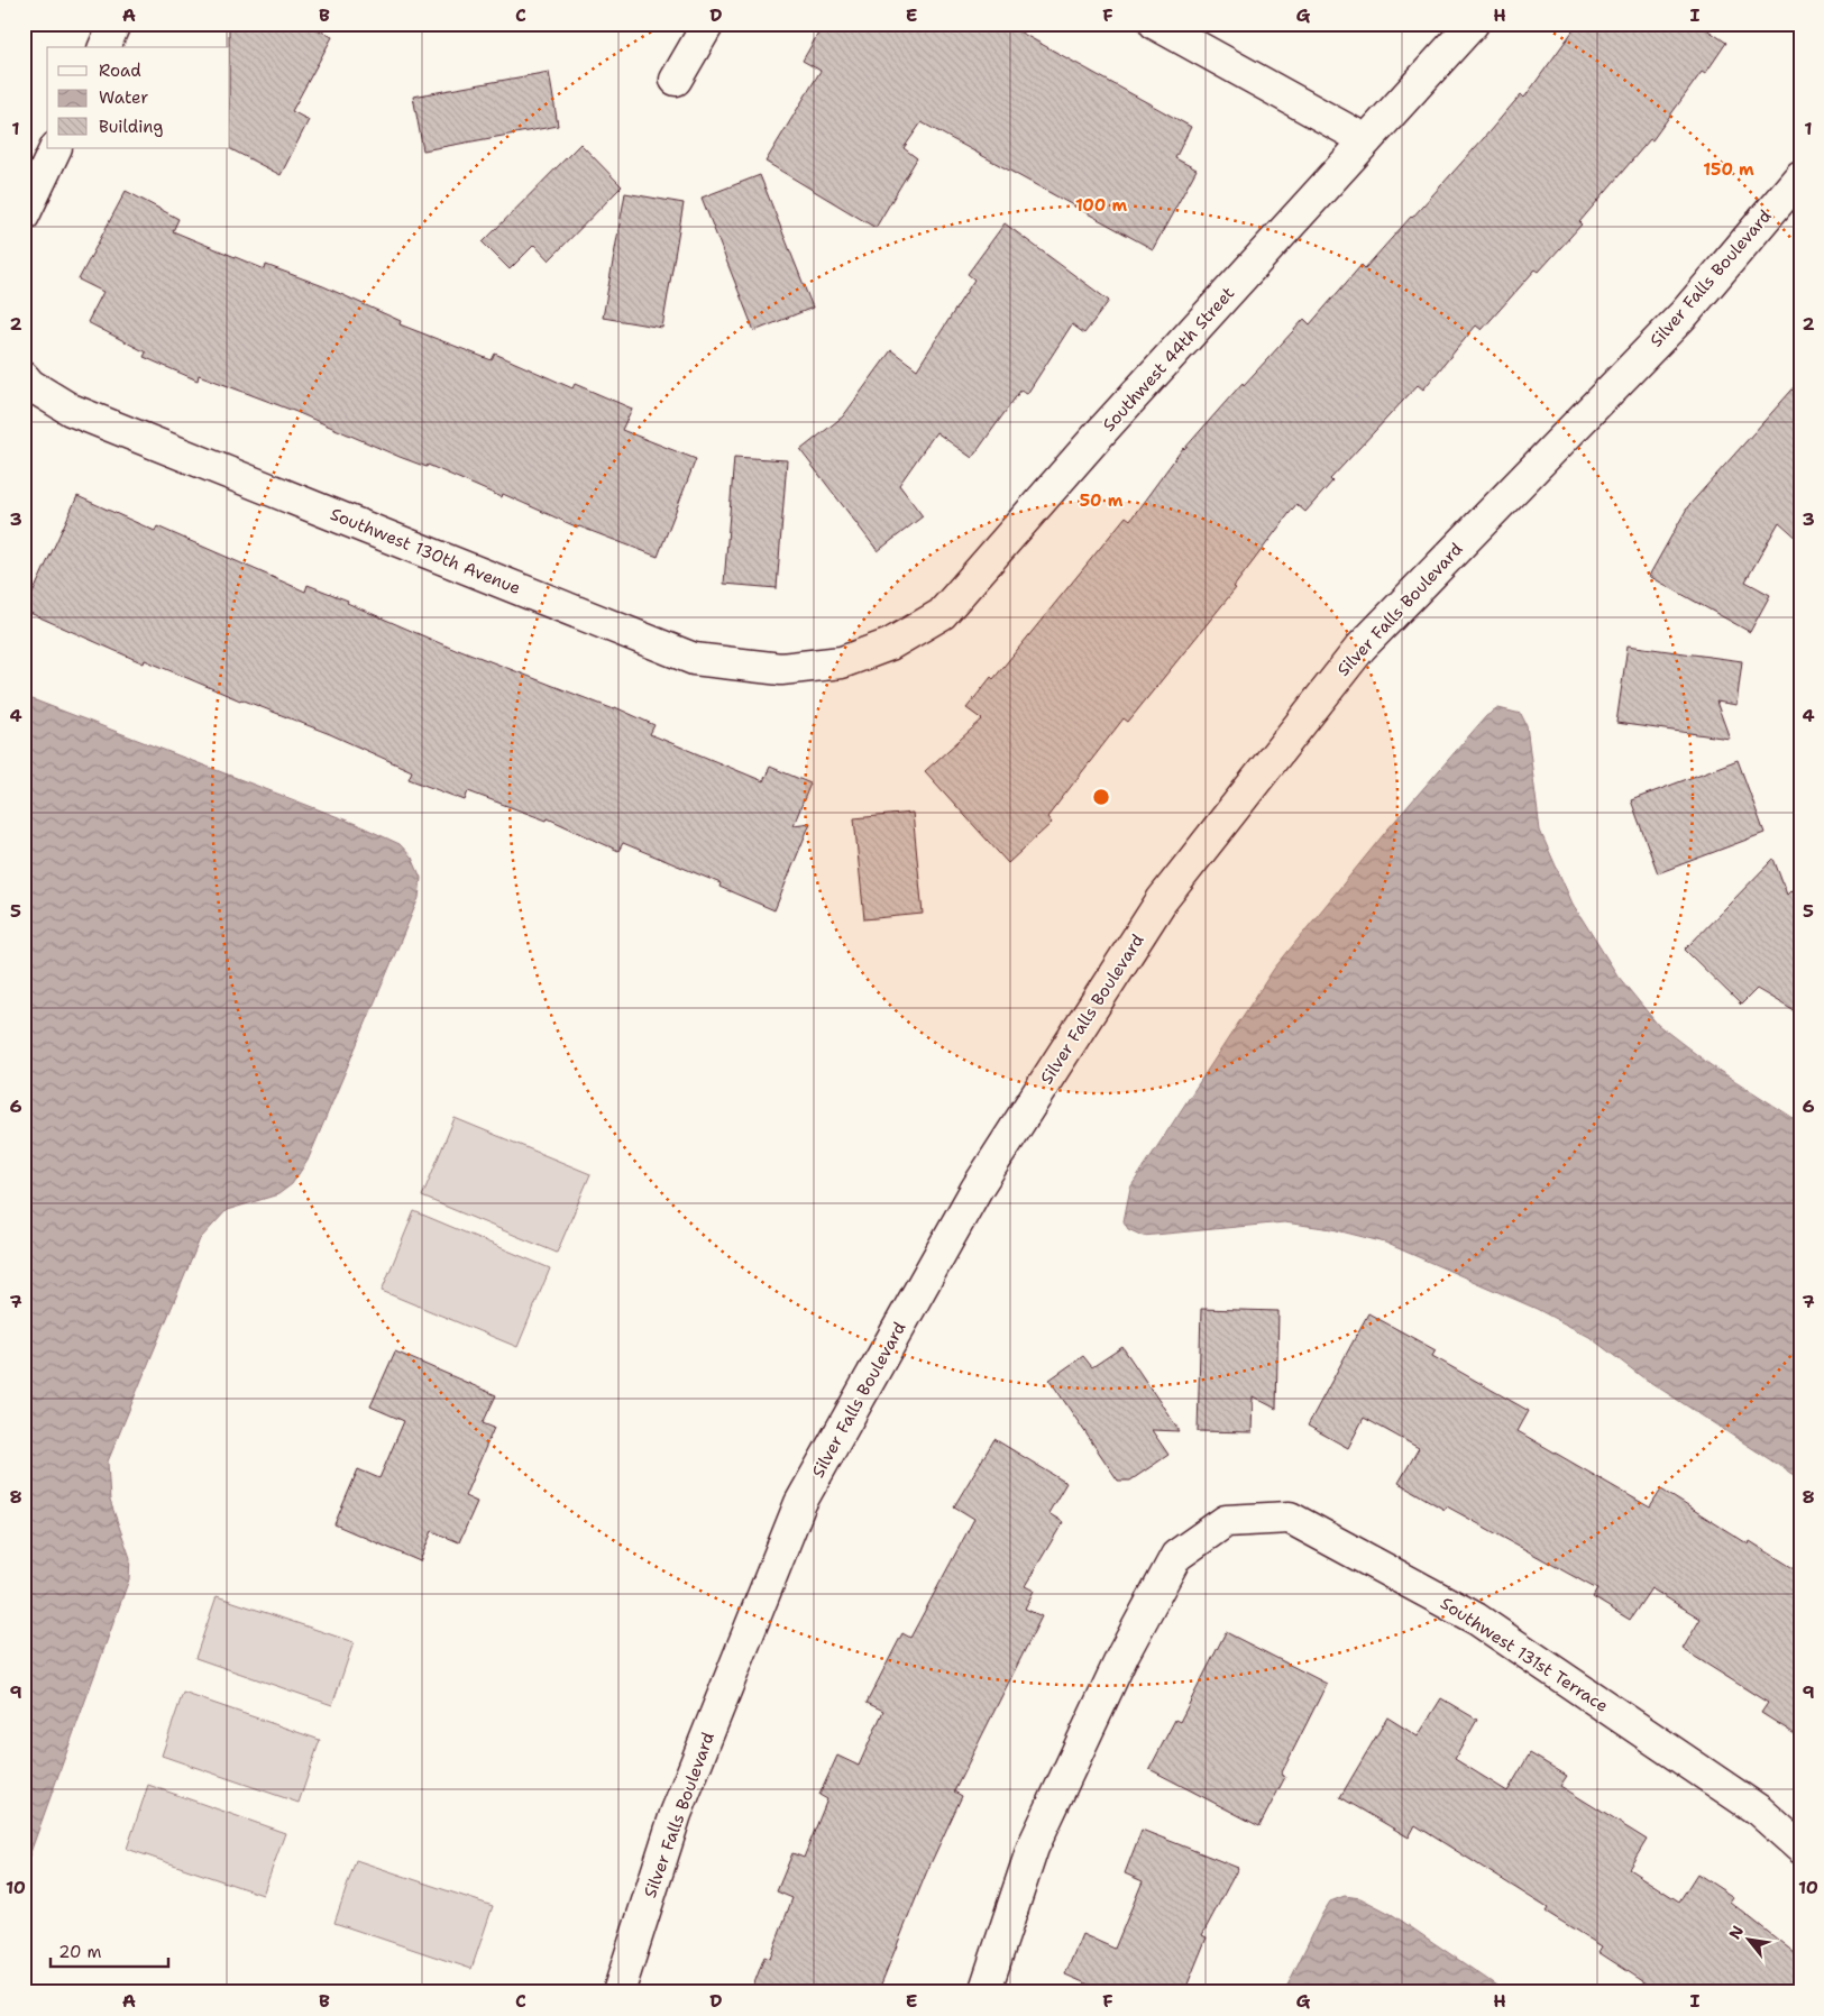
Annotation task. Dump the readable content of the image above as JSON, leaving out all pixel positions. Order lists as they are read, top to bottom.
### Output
{
  "streets": {
    "street": [
      "Silver Falls Boulevard",
      "Southwest 44th Street",
      "Southwest 130th Avenue",
      "Southwest 131st Terrace"
    ]
  },
  "crossings": [
    ["Southwest 44th Street", "Southwest 130th Avenue"]
  ],
  "legend": ["Road", "Water", "Building"],
  "scale_bar": "20 m",
  "north": "top left",
  "grid": {
    "columns": [
      "A",
      "B",
      "C",
      "D",
      "E",
      "F",
      "G",
      "H",
      "I"
    ],
    "rows": [
      "1",
      "2",
      "3",
      "4",
      "5",
      "6",
      "7",
      "8",
      "9",
      "10"
    ]
  },
  "rings": ["150 m", "100 m", "50 m"]
}
